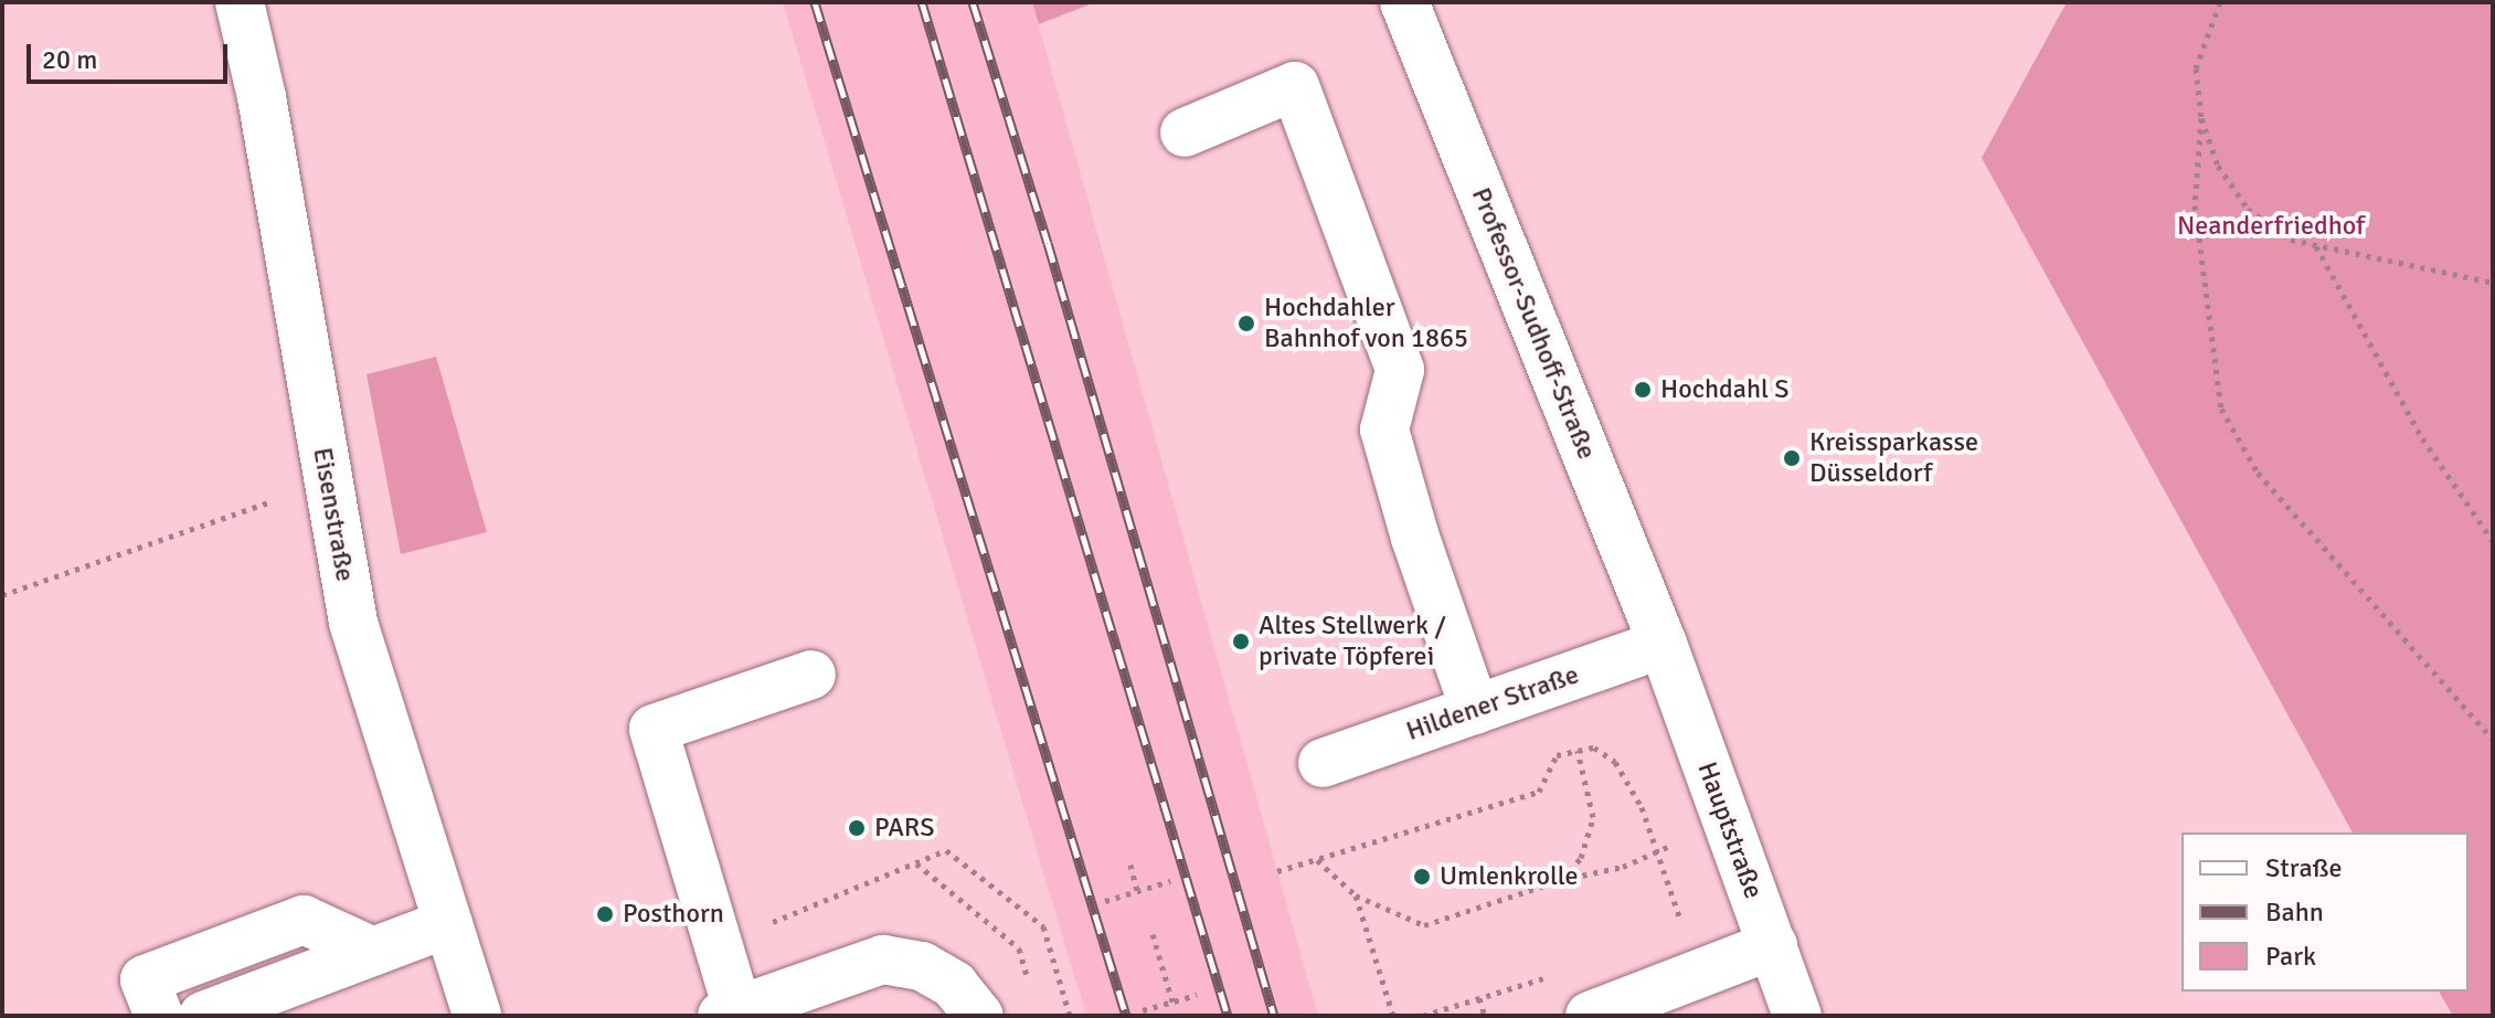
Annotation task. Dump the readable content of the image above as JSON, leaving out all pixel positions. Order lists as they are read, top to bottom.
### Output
{
  "streets": {
    "street": [
      "Professor-Sudhoff-Straße",
      "Eisenstraße",
      "Hildener Straße",
      "Hauptstraße"
    ]
  },
  "crossings": [
    ["Professor-Sudhoff-Straße", "Hildener Straße"],
    ["Professor-Sudhoff-Straße", "Hauptstraße"],
    ["Hildener Straße", "Hauptstraße"]
  ],
  "parks": ["Neanderfriedhof"],
  "places": [
    "Hochdahler Bahnhof von 1865",
    "Hochdahl S",
    "Kreissparkasse Düsseldorf",
    "Altes Stellwerk / private Töpferei",
    "PARS",
    "Umlenkrolle",
    "Posthorn"
  ],
  "legend": ["Straße", "Bahn", "Park"],
  "scale_bar": "20 m"
}
